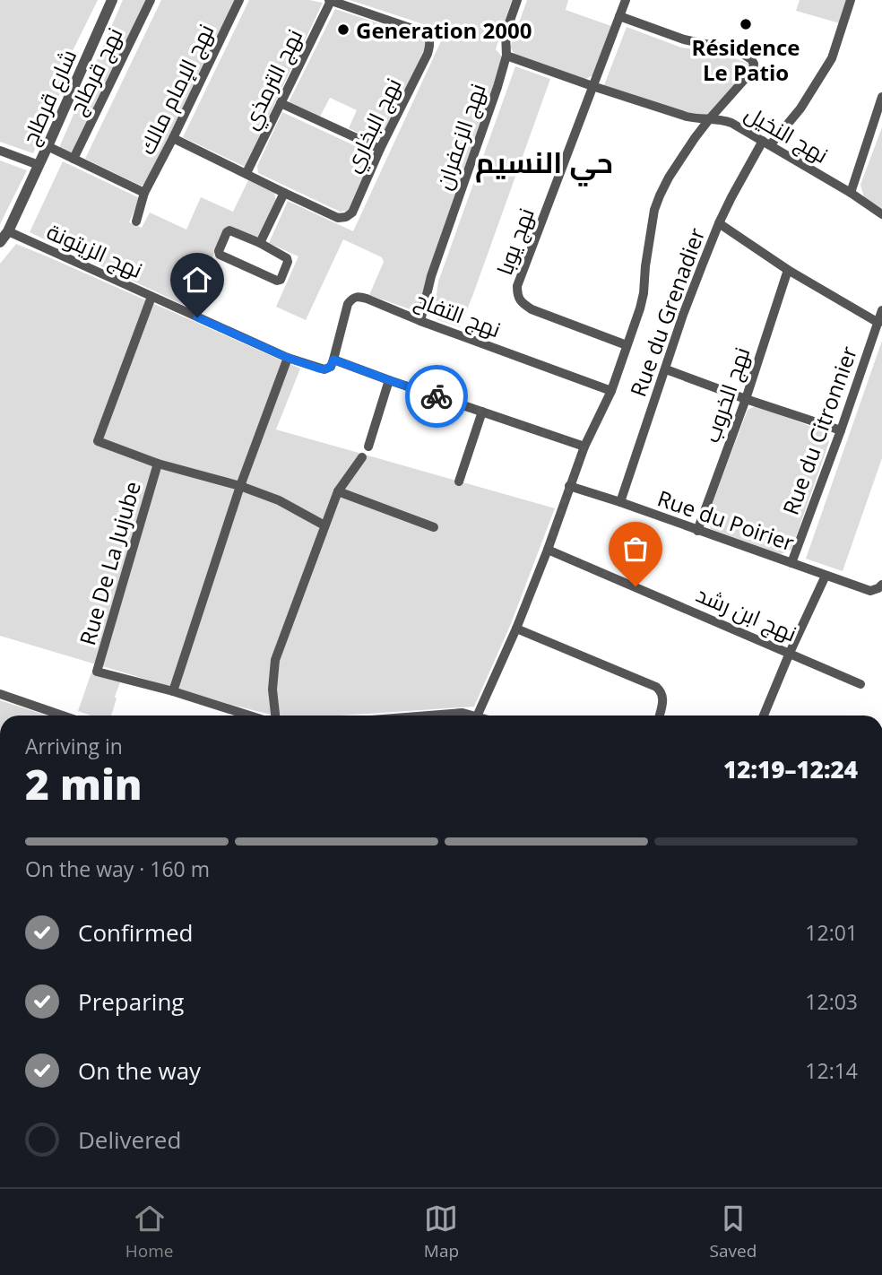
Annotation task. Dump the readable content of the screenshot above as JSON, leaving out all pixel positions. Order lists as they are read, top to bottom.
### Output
{
  "streets": {
    "street": [
      "نهج قرطاج",
      "نهج الترمذي",
      "نهج الإمام مالك",
      "شارع قرطاج",
      "نهج البخاري",
      "نهج النخيل",
      "نهج الزعفران",
      "نهج يوبا",
      "نهج الزيتونة",
      "Rue du Grenadier",
      "نهج التفاح",
      "نهج الخروب",
      "Rue du Citronnier",
      "Rue du Poirier",
      "Rue De La Jujube",
      "نهج ابن رشد"
    ]
  },
  "crossings": [
    ["نهج الترمذي", "نهج البخاري"],
    ["شارع قرطاج", "نهج الزيتونة"],
    ["نهج النخيل", "نهج يوبا"],
    ["نهج النخيل", "Rue du Grenadier"],
    ["نهج الزعفران", "نهج التفاح"],
    ["نهج الزيتونة", "نهج التفاح"],
    ["Rue du Grenadier", "Rue du Poirier"],
    ["نهج الخروب", "Rue du Poirier"],
    ["Rue du Citronnier", "Rue du Poirier"]
  ],
  "districts": ["حي النسيم"],
  "places": ["Résidence Le Patio", "Generation 2000"],
  "page": {
    "heading": ["2 min", "Arriving in", "12:19–12:24"],
    "bar": "On the way · 160 m",
    "list": [
      ["Confirmed", "12:01"],
      ["Preparing", "12:03"],
      ["On the way", "12:14"],
      "Delivered"
    ],
    "tabs": ["Home", "Map", "Saved"]
  }
}
